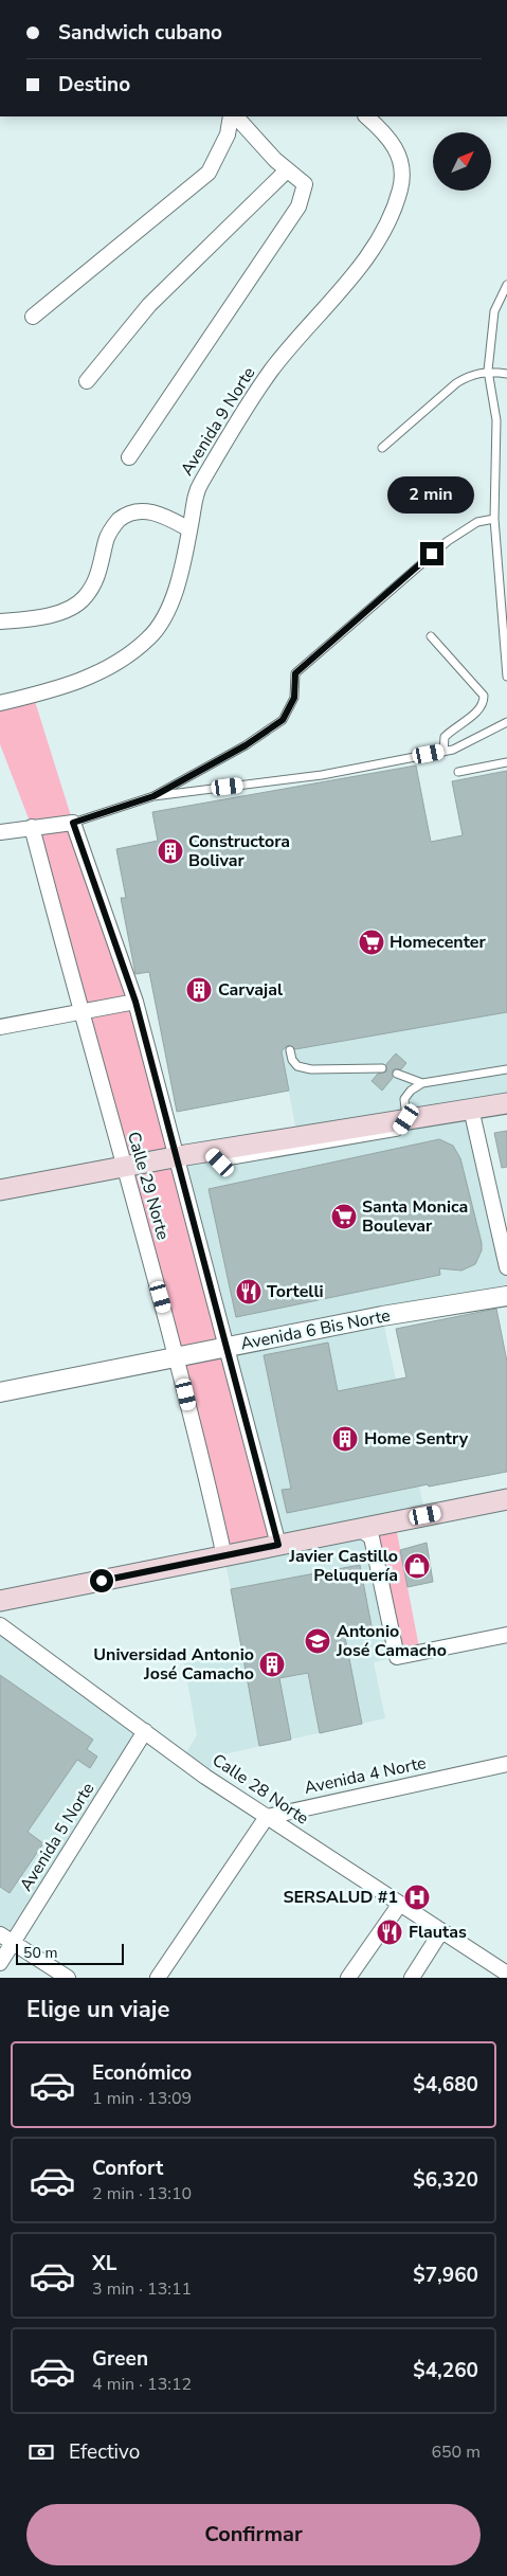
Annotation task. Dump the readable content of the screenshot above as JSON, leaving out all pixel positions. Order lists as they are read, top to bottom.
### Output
{
  "streets": {
    "street": [
      "Avenida 9 Norte",
      "Calle 29 Norte",
      "Avenida 6 Bis Norte",
      "Avenida 4 Norte",
      "Calle 28 Norte",
      "Avenida 5 Norte"
    ]
  },
  "crossings": [
    ["Calle 29 Norte", "Avenida 6 Bis Norte"],
    ["Avenida 4 Norte", "Calle 28 Norte"],
    ["Calle 28 Norte", "Avenida 5 Norte"]
  ],
  "places": {
    "building": [
      "Constructora Bolivar",
      "Carvajal",
      "Home Sentry",
      "Universidad Antonio José Camacho"
    ],
    "supermarket": ["Homecenter", "Santa Monica Boulevar"],
    "restaurant": ["Tortelli", "Flautas"],
    "shop": ["Javier Castillo Peluquería"],
    "school or university": ["Antonio José Camacho"],
    "hospital": ["SERSALUD #1"]
  },
  "scale_bar": "50 m",
  "north": "top right",
  "page": {
    "banner": ["Sandwich cubano", "Destino"],
    "bubble": "2 min",
    "scale": "50 m",
    "heading": "Elige un viaje",
    "list": [
      {
        "name": "Económico",
        "note": "1 min · 13:09",
        "value": "$4,680"
      },
      {
        "name": "Confort",
        "note": "2 min · 13:10",
        "value": "$6,320"
      },
      {
        "name": "XL",
        "note": "3 min · 13:11",
        "value": "$7,960"
      },
      {
        "name": "Green",
        "note": "4 min · 13:12",
        "value": "$4,260"
      }
    ],
    "pay": ["Efectivo", "650 m"],
    "buttons": "Confirmar"
  }
}
